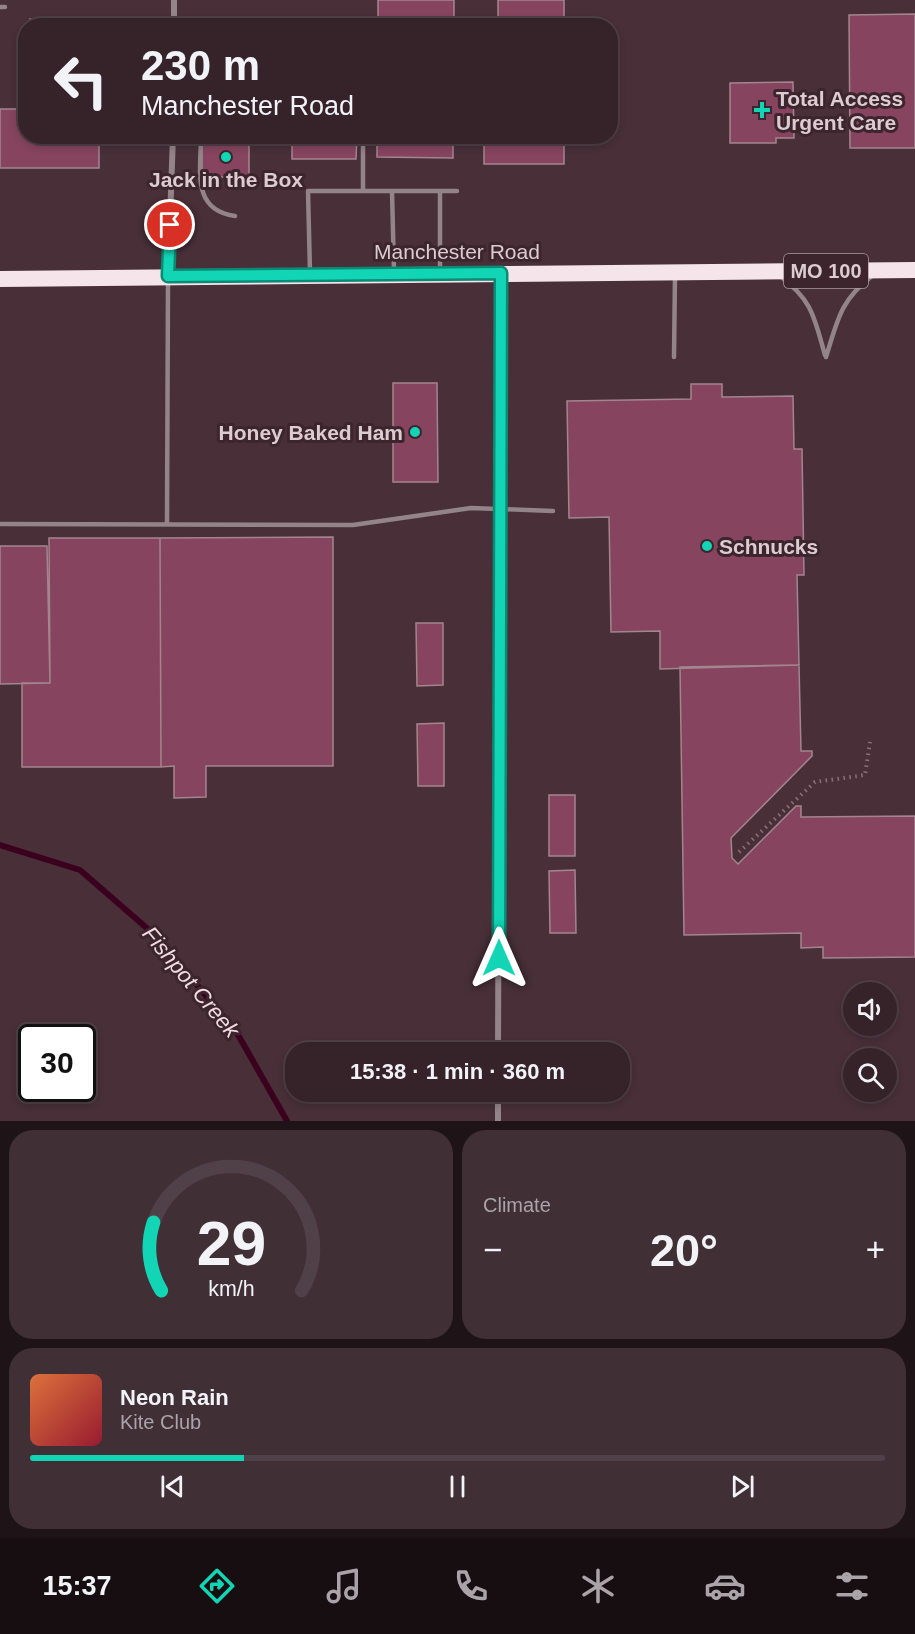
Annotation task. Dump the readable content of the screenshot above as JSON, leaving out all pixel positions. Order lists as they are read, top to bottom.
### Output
{
  "streets": {
    "highway": ["Manchester Road", "MO 100"]
  },
  "water": ["Fishpot Creek"],
  "places": {
    "health": ["Total Access Urgent Care"],
    "other": ["Jack in the Box", "Honey Baked Ham", "Schnucks"]
  },
  "page": {
    "turn": ["230 m", "Manchester Road"],
    "limit": "30",
    "trip": "15:38 · 1 min · 360 m",
    "tile": "Climate",
    "heat": ["−", "20°", "+"],
    "song": ["Neon Rain", "Kite Club"],
    "tabs": "15:37",
    "gauge": ["29", "km/h"]
  }
}
